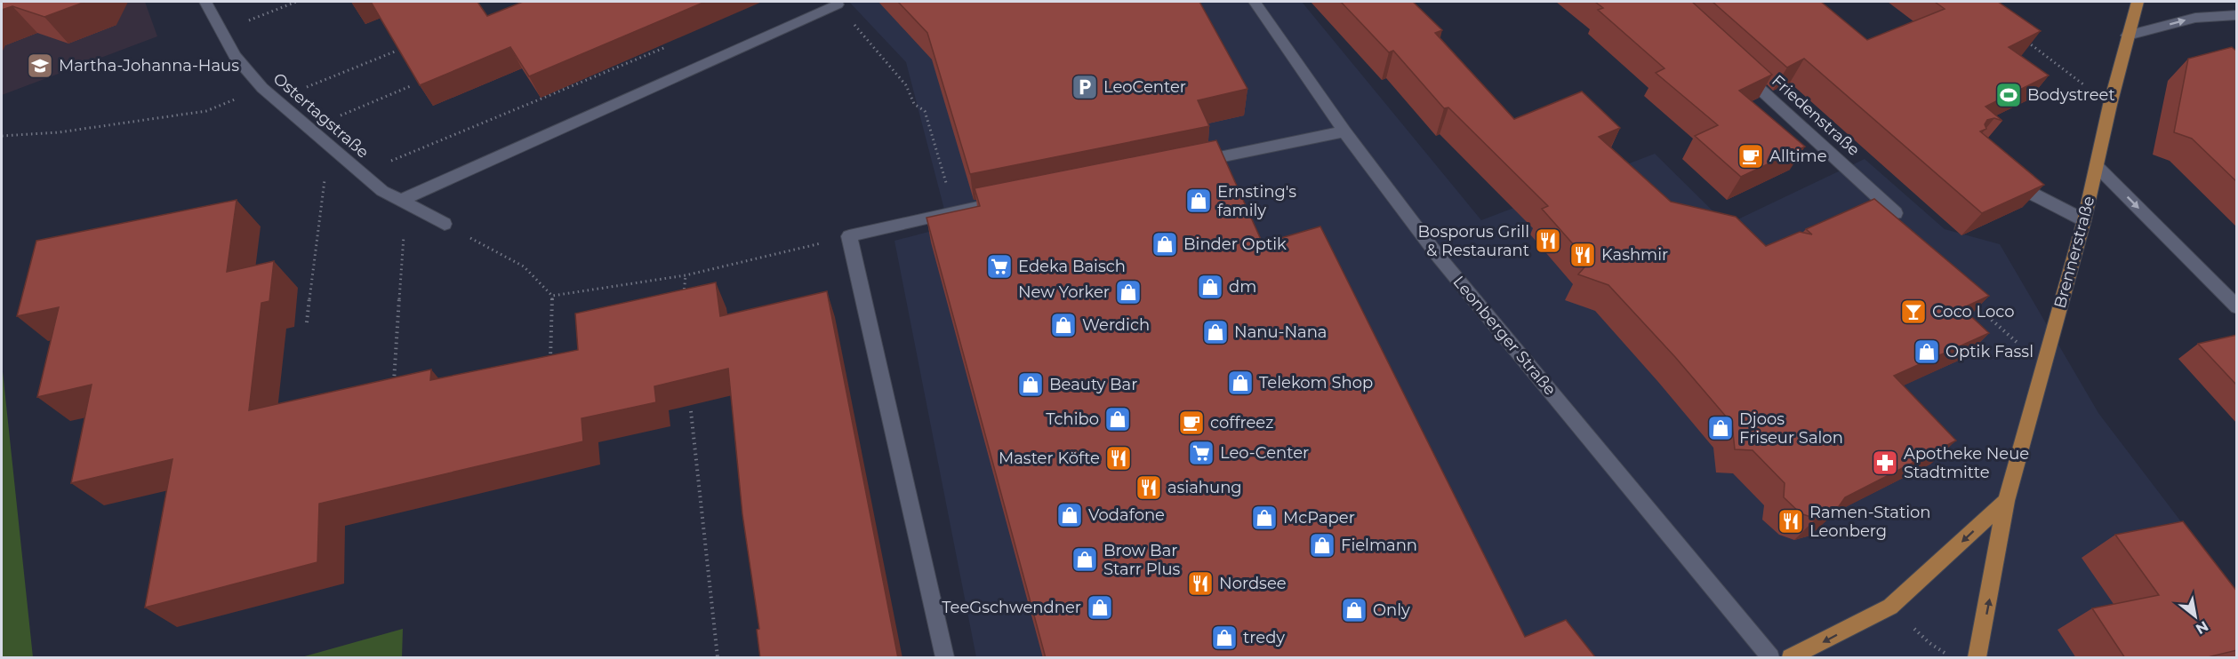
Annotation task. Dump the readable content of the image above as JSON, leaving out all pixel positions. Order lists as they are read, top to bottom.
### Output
{
  "streets": {
    "main road": ["Brennerstraße"],
    "street": ["Ostertagstraße", "Friedenstraße", "Leonberger Straße"]
  },
  "places": {
    "school or university": ["Martha-Johanna-Haus"],
    "parking": ["LeoCenter"],
    "sports": ["Bodystreet"],
    "cafe": ["Alltime", "coffreez"],
    "shop": [
      "Ernsting's family",
      "Binder Optik",
      "dm",
      "New Yorker",
      "Werdich",
      "Nanu-Nana",
      "Optik Fassl",
      "Telekom Shop",
      "Beauty Bar",
      "Tchibo",
      "Djoos Friseur Salon",
      "Vodafone",
      "McPaper",
      "Fielmann",
      "Brow Bar Starr Plus",
      "TeeGschwendner",
      "Only",
      "tredy"
    ],
    "restaurant": [
      "Bosporus Grill & Restaurant",
      "Kashmir",
      "Master Köfte",
      "asiahung",
      "Ramen-Station Leonberg",
      "Nordsee"
    ],
    "supermarket": ["Edeka Baisch", "Leo-Center"],
    "bar": ["Coco Loco"],
    "pharmacy": ["Apotheke Neue Stadtmitte"]
  },
  "north": "bottom right"
}
